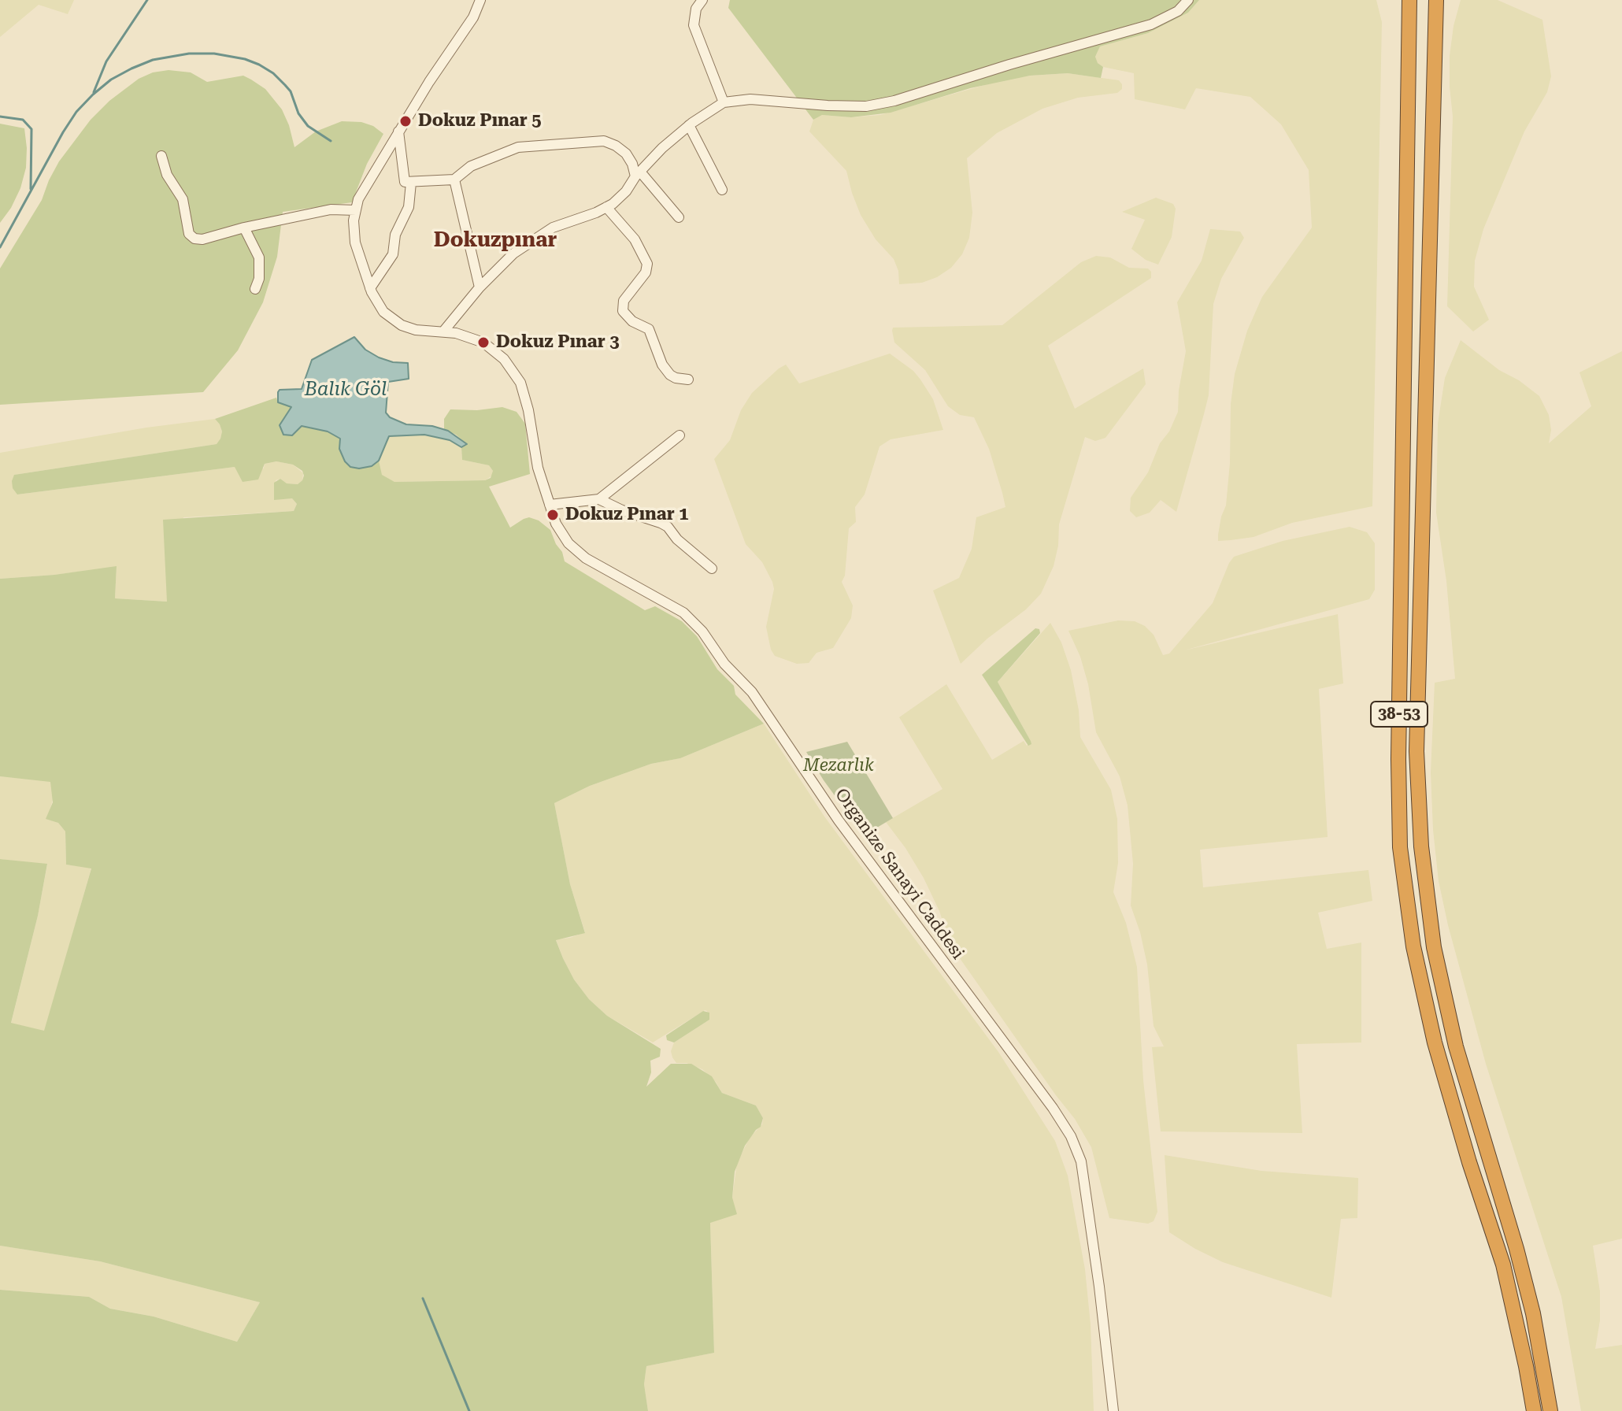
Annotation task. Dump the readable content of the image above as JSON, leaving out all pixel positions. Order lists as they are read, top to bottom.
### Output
{
  "streets": {
    "highway": ["38-53"],
    "street": ["Organize Sanayi Caddesi"]
  },
  "districts": ["Dokuzpınar"],
  "water": ["Balık Göl"],
  "parks": ["Mezarlık"],
  "places": ["Dokuz Pınar 5", "Dokuz Pınar 3", "Dokuz Pınar 1"]
}
